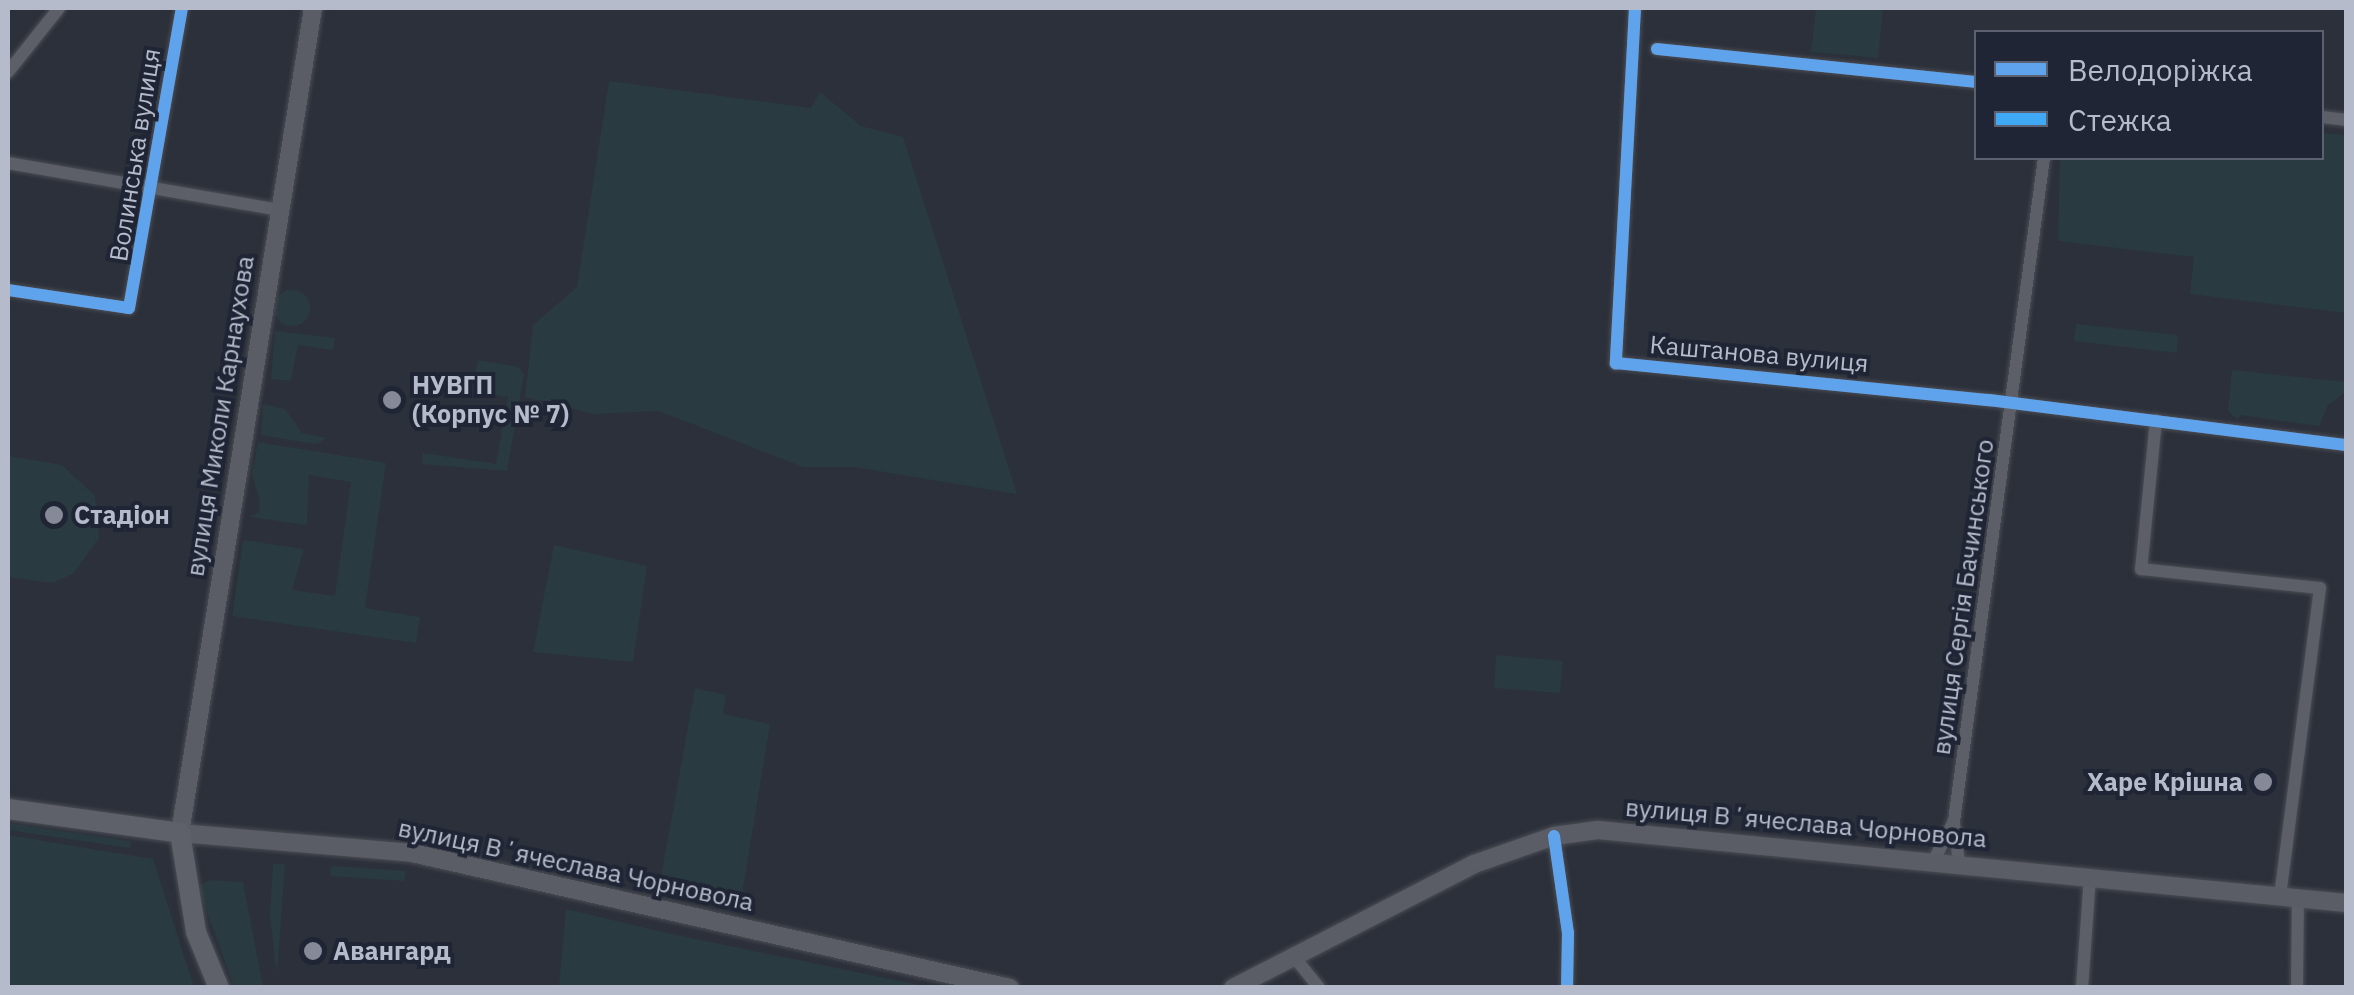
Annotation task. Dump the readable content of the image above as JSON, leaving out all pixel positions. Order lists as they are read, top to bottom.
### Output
{
  "streets": {
    "main road": ["вулиця Миколи Карнаухова", "вулиця Вʼячеслава Чорновола"],
    "street": ["Волинська вулиця", "Каштанова вулиця", "вулиця Сергія Бачинського"]
  },
  "crossings": [
    ["Каштанова вулиця", "вулиця Сергія Бачинського"],
    ["вулиця Миколи Карнаухова", "вулиця Вʼячеслава Чорновола"],
    ["вулиця Сергія Бачинського", "вулиця Вʼячеслава Чорновола"]
  ],
  "places": [
    "НУВГП (Корпус № 7)",
    "Стадіон",
    "Харе Крішна",
    "Авангард"
  ],
  "legend": ["Велодоріжка", "Стежка"]
}
